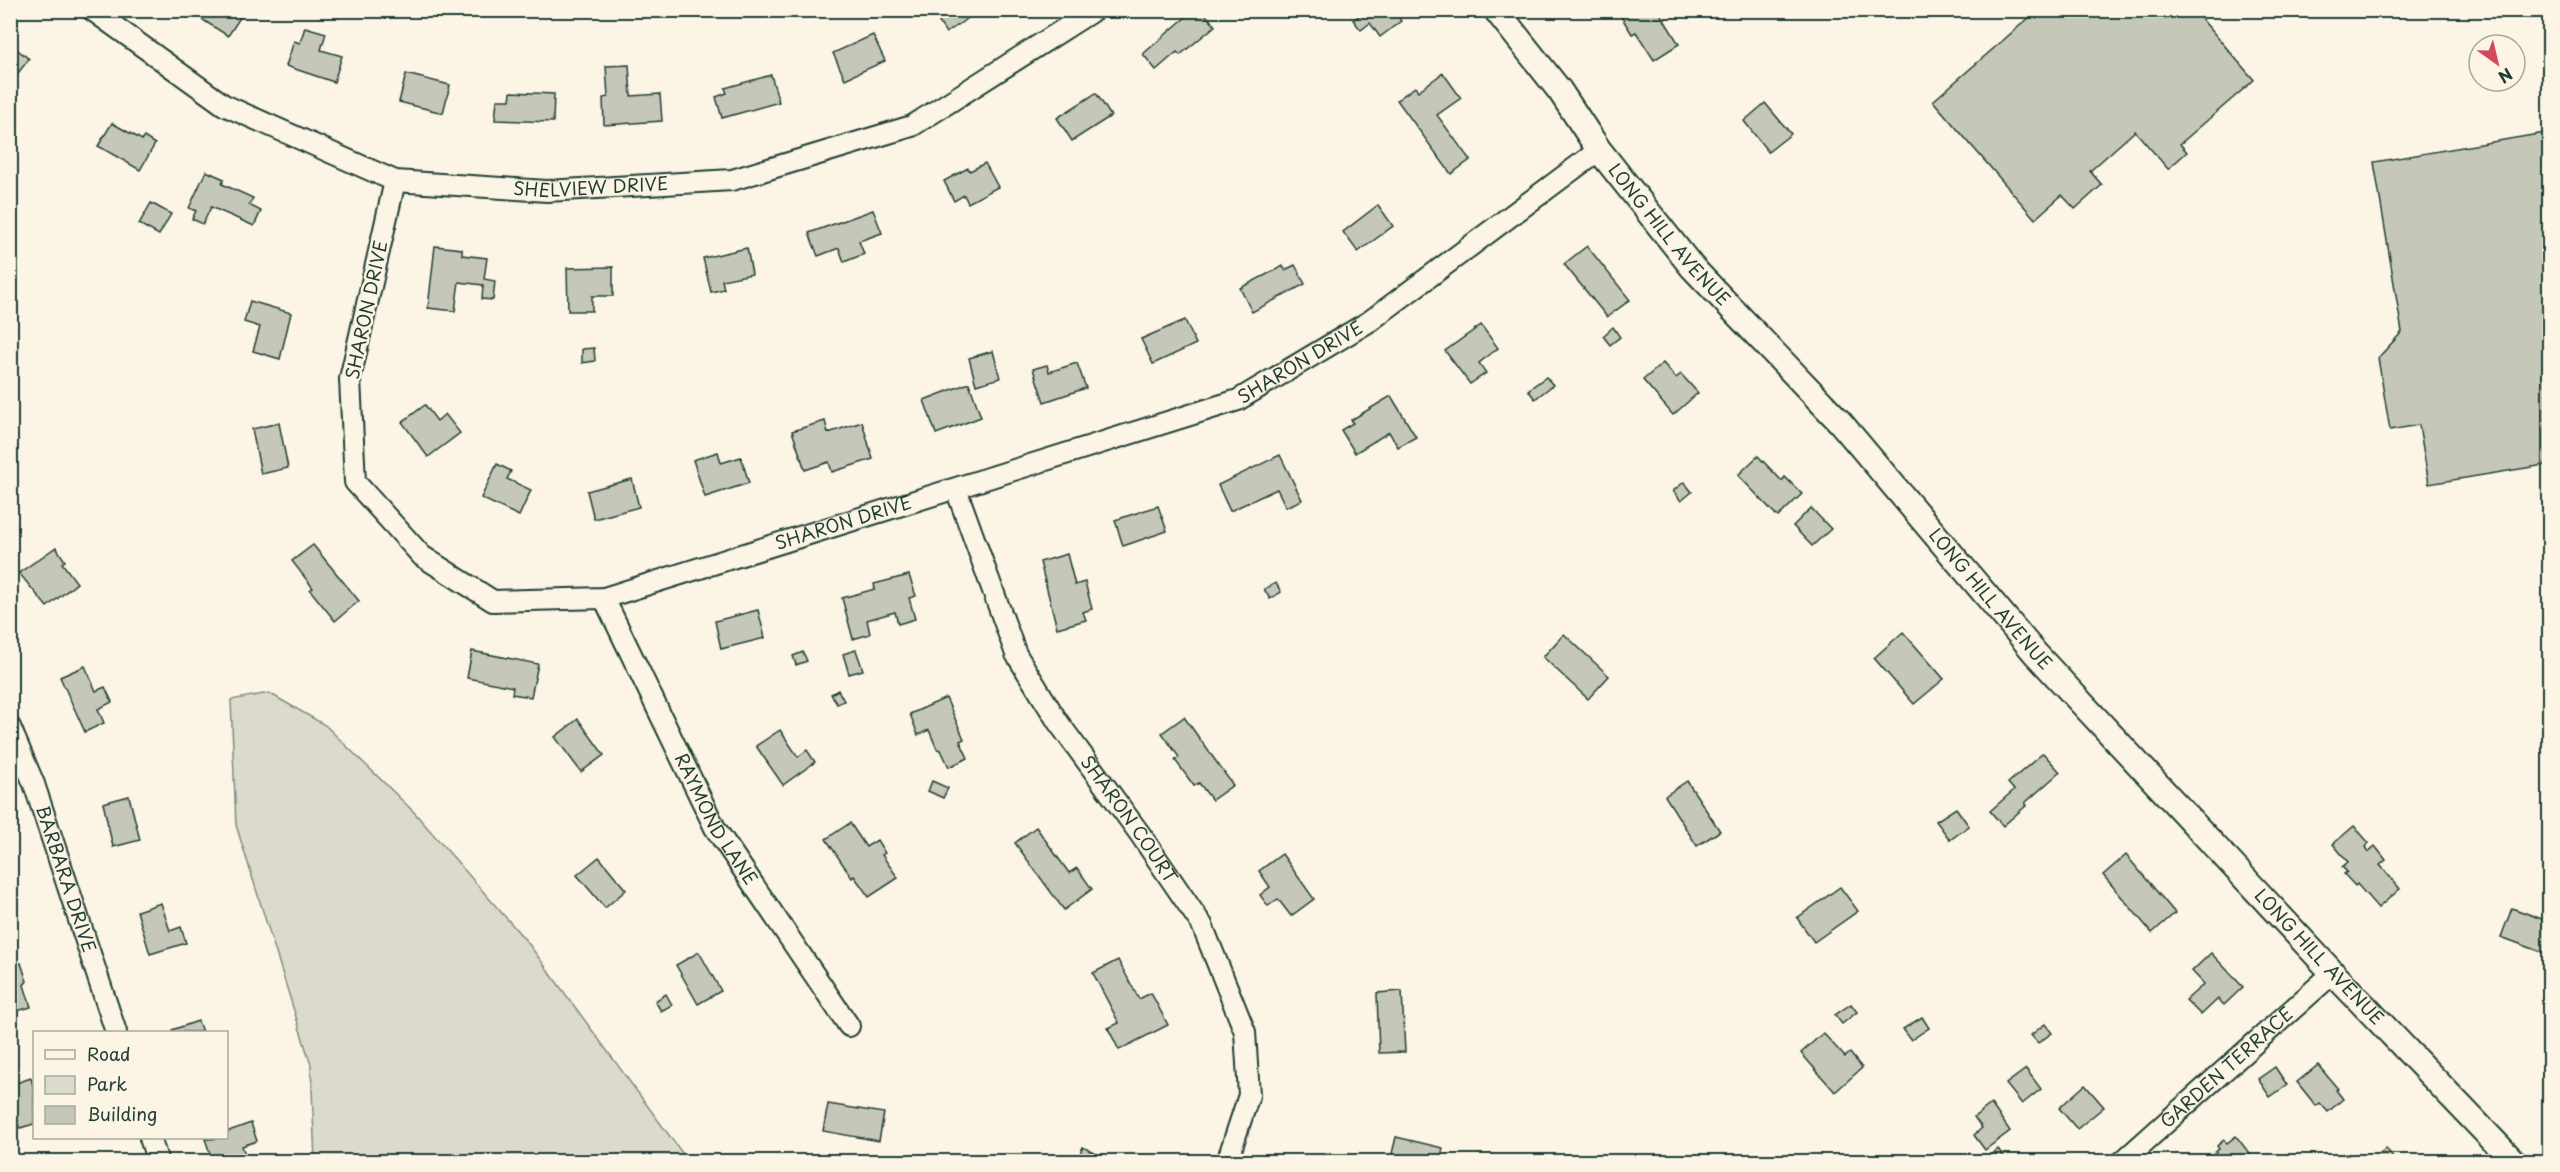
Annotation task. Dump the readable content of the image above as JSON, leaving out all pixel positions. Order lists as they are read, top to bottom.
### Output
{
  "streets": {
    "street": [
      "SHELVIEW DRIVE",
      "LONG HILL AVENUE",
      "SHARON DRIVE",
      "RAYMOND LANE",
      "SHARON COURT",
      "BARBARA DRIVE",
      "GARDEN TERRACE"
    ]
  },
  "crossings": [
    ["SHELVIEW DRIVE", "SHARON DRIVE"],
    ["LONG HILL AVENUE", "SHARON DRIVE"],
    ["LONG HILL AVENUE", "GARDEN TERRACE"],
    ["SHARON DRIVE", "RAYMOND LANE"],
    ["SHARON DRIVE", "SHARON COURT"]
  ],
  "legend": ["Road", "Park", "Building"],
  "north": "bottom right"
}
